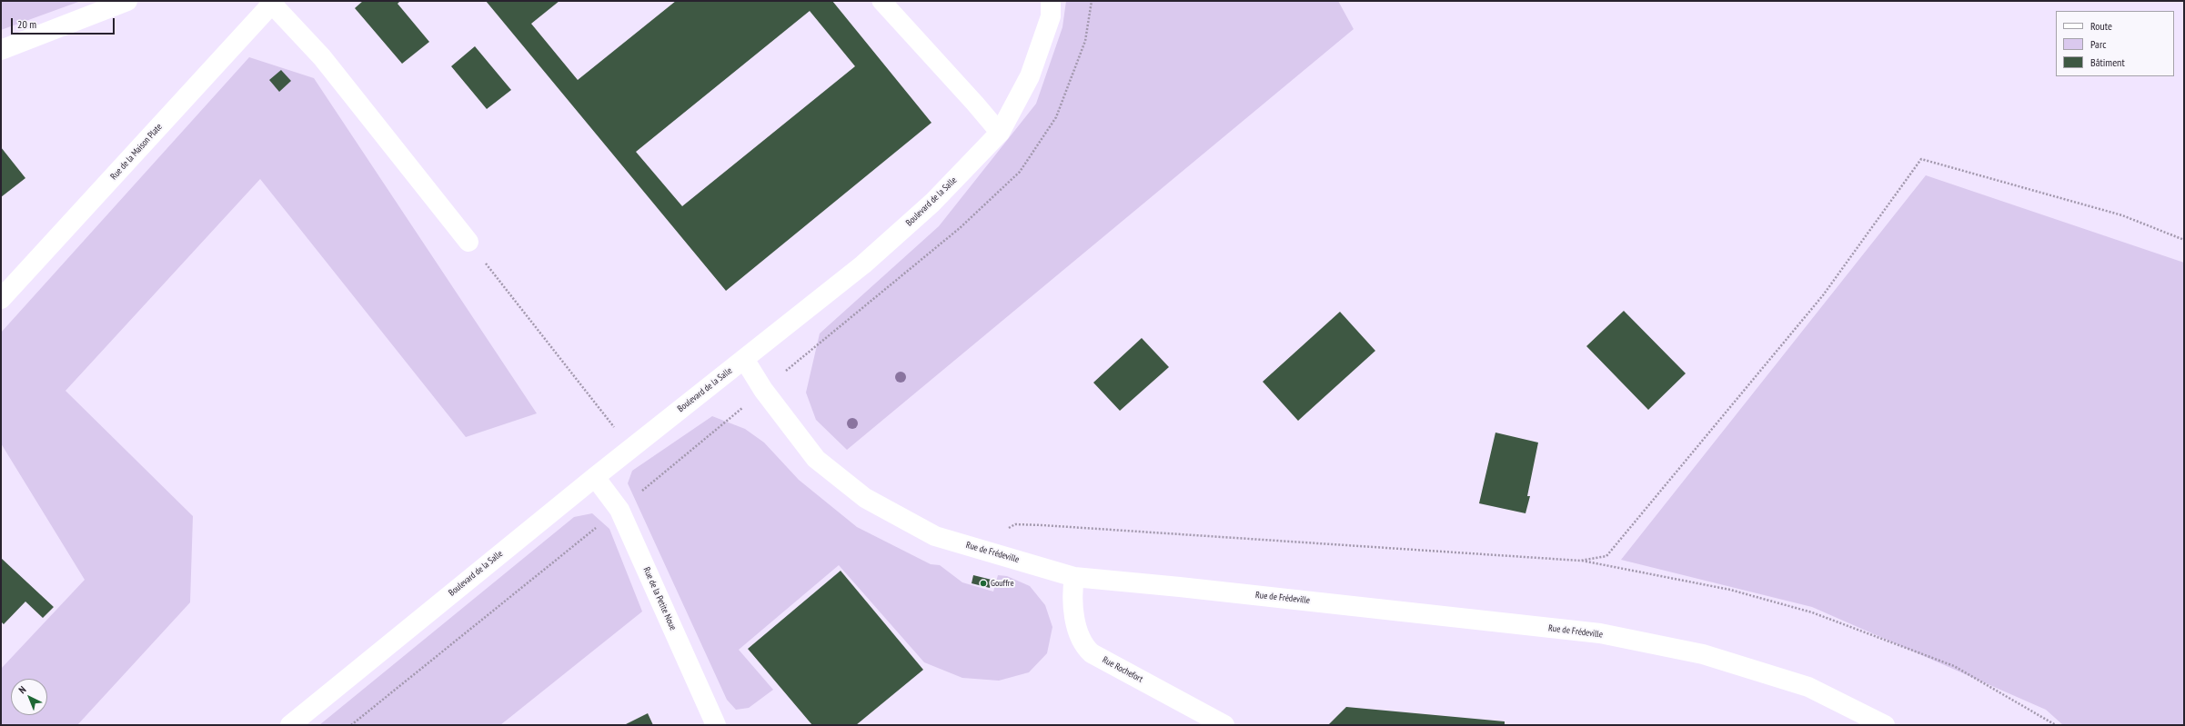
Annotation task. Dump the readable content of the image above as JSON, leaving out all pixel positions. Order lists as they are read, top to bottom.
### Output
{
  "streets": {
    "street": [
      "Rue de la Maison Plate",
      "Boulevard de la Salle",
      "Rue de Frédeville",
      "Rue de la Petite Noue",
      "Rue Rochefort"
    ]
  },
  "crossings": [
    ["Boulevard de la Salle", "Rue de Frédeville"],
    ["Boulevard de la Salle", "Rue de la Petite Noue"],
    ["Rue de Frédeville", "Rue Rochefort"]
  ],
  "places": ["Gouffre"],
  "legend": ["Route", "Parc", "Bâtiment"],
  "scale_bar": "20 m",
  "north": "top left"
}
